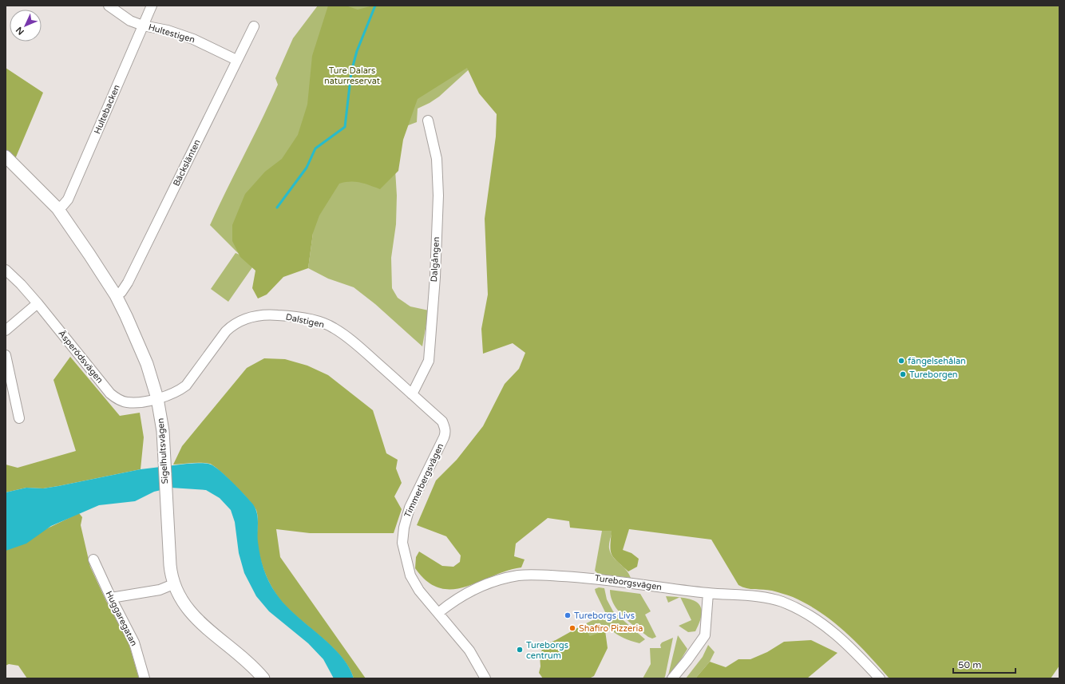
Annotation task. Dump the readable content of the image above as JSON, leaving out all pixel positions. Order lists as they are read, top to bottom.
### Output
{
  "streets": {
    "street": [
      "Hultestigen",
      "Hultebacken",
      "Bäckslänten",
      "Dalgången",
      "Dalstigen",
      "Äsperödsvägen",
      "Sigelhultsvägen",
      "Timmerbergsvägen",
      "Tureborgsvägen",
      "Huggaregatan"
    ]
  },
  "crossings": [
    ["Hultestigen", "Hultebacken"],
    ["Hultestigen", "Bäckslänten"],
    ["Hultebacken", "Sigelhultsvägen"],
    ["Bäckslänten", "Sigelhultsvägen"],
    ["Dalgången", "Dalstigen"],
    ["Dalstigen", "Äsperödsvägen"],
    ["Dalstigen", "Timmerbergsvägen"],
    ["Äsperödsvägen", "Sigelhultsvägen"],
    ["Timmerbergsvägen", "Tureborgsvägen"]
  ],
  "parks": ["Ture Dalars naturreservat"],
  "places": [
    "fängelsehålan",
    "Tureborgen",
    "Tureborgs Livs",
    "Shafiro Pizzeria",
    "Tureborgs centrum"
  ],
  "scale_bar": "50 m",
  "north": "bottom left"
}
